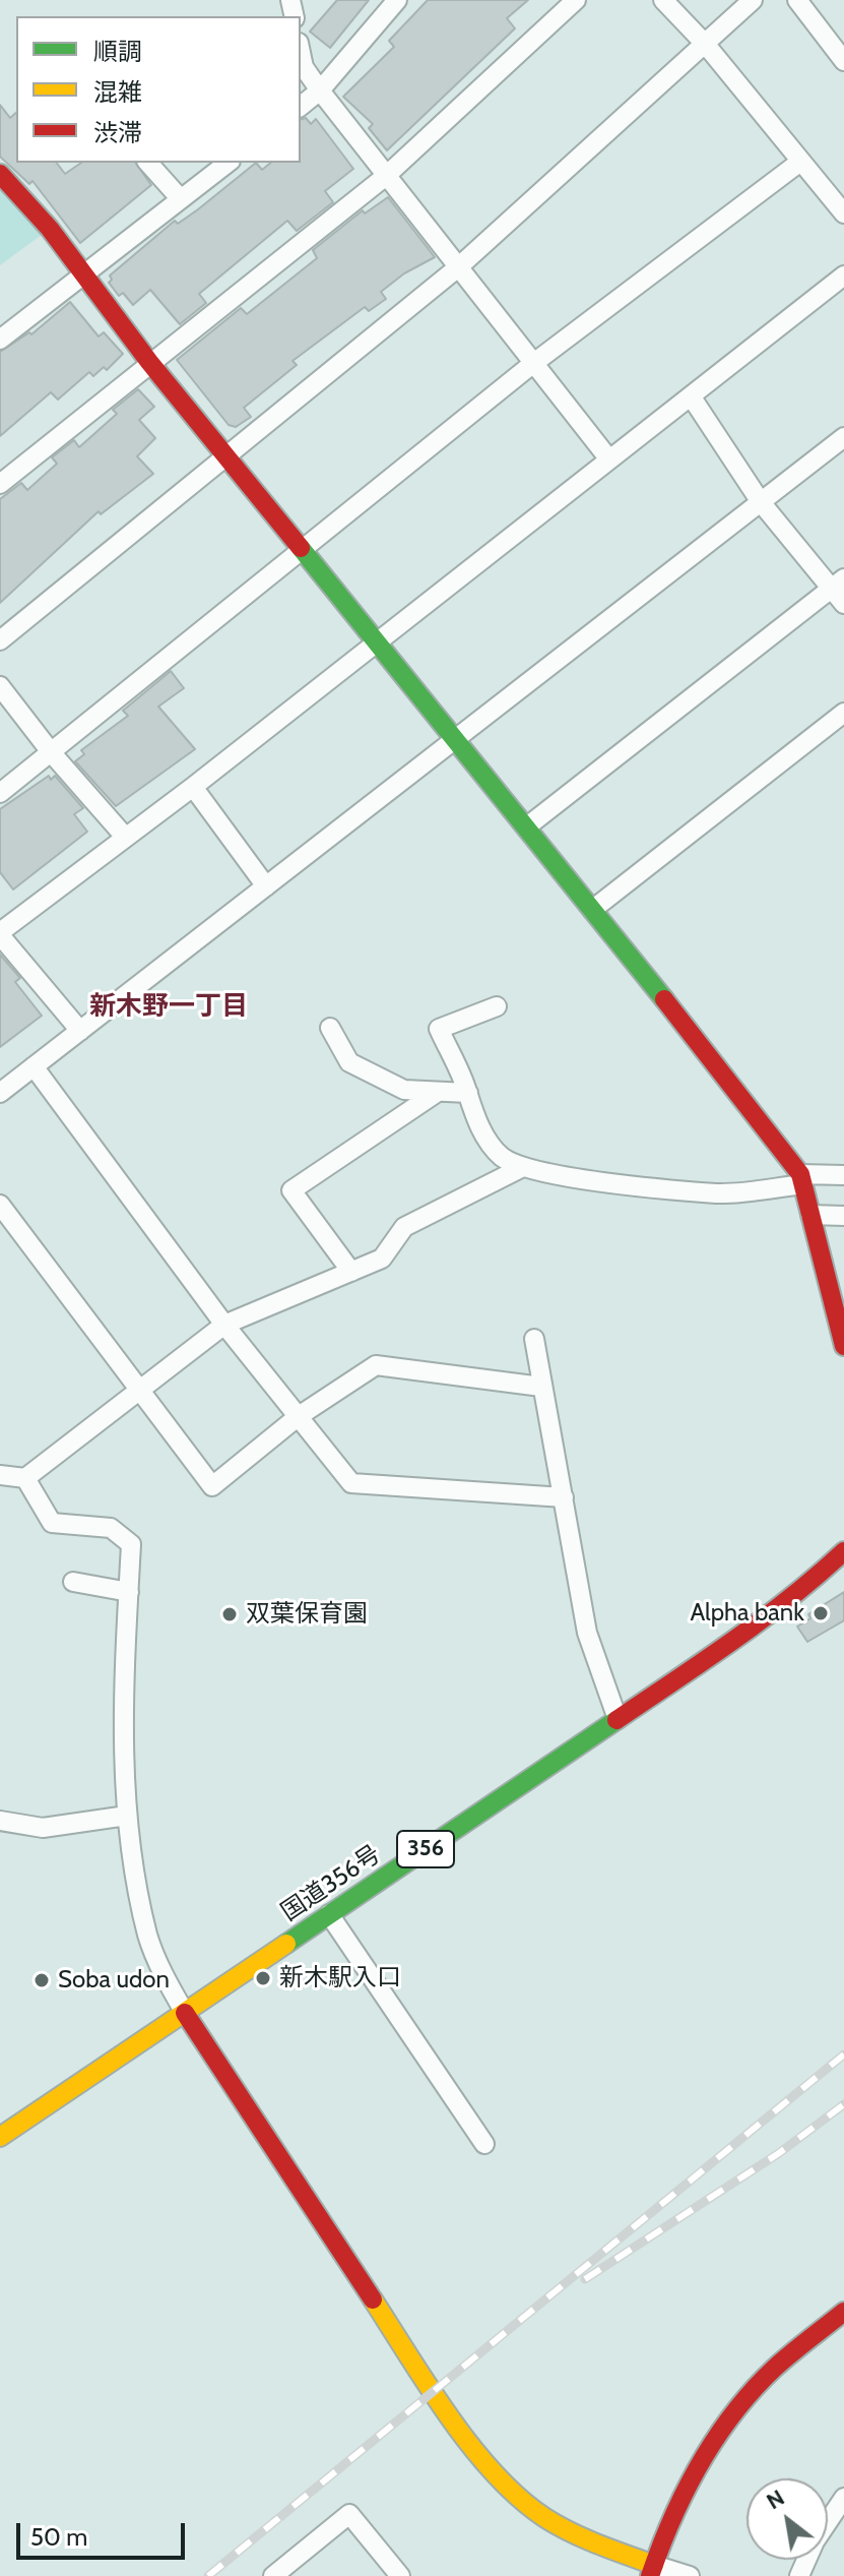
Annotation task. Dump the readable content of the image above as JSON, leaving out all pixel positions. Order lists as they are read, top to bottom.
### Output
{
  "streets": {
    "main road": ["356", "国道356号"]
  },
  "districts": ["新木野一丁目"],
  "places": [
    "Alpha bank",
    "双葉保育園",
    "新木駅入口",
    "Soba udon"
  ],
  "legend": ["順調", "混雑", "渋滞"],
  "scale_bar": "50 m",
  "north": "top left"
}
